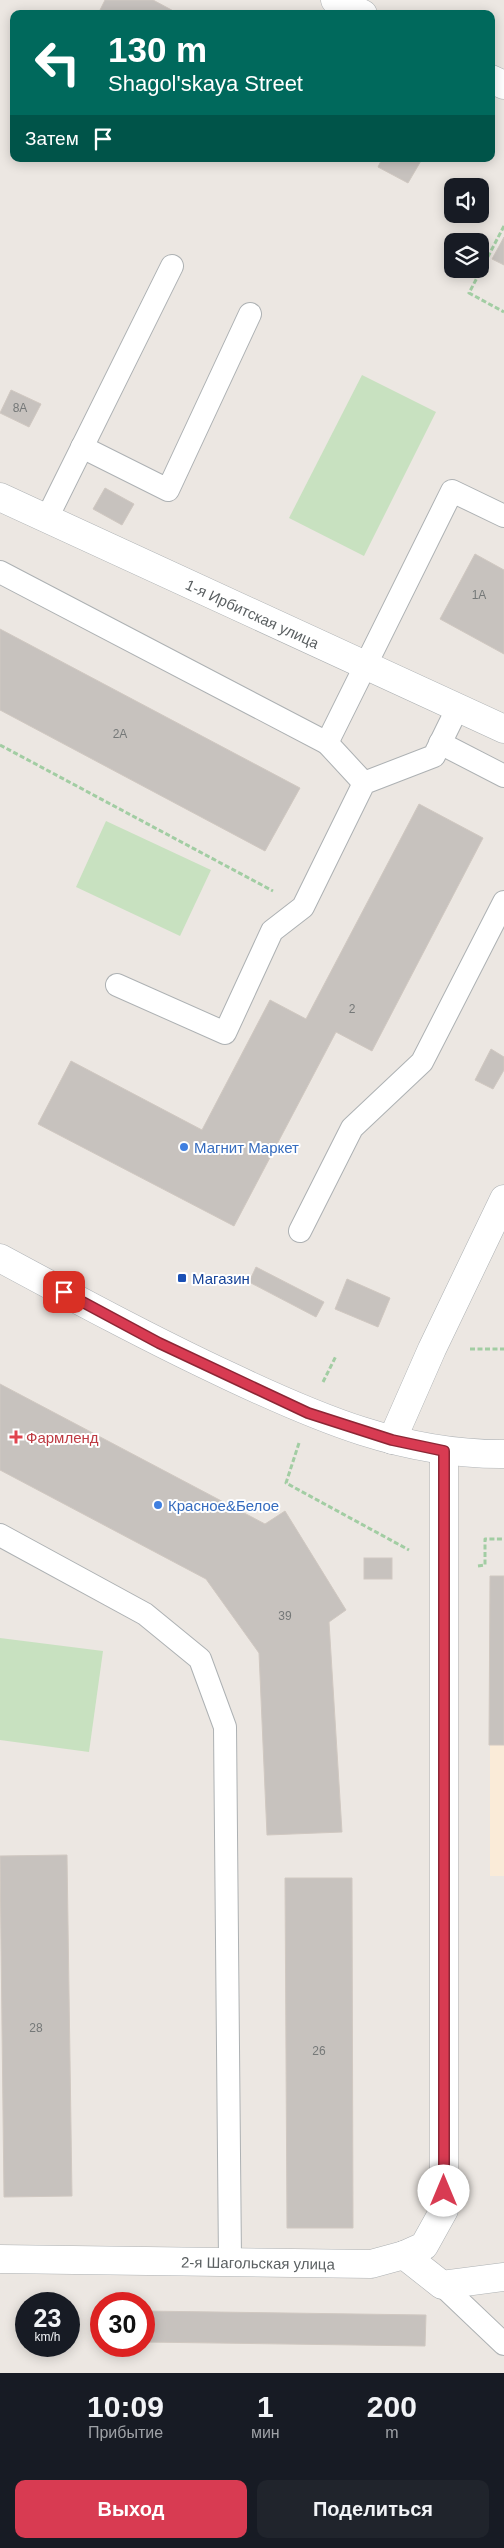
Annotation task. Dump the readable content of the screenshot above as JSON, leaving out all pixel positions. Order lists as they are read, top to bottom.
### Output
{
  "streets": {
    "street": ["1-я Ирбитская улица", "2-я Шагольская улица"]
  },
  "places": {
    "other": ["Магнит Маркет", "Красное&Белое"],
    "transit": ["Магазин"],
    "health": ["Фармленд"]
  },
  "house_numbers": [
    "8А",
    "1А",
    "2А",
    "2",
    "39",
    "28",
    "26"
  ],
  "page": {
    "turn": ["130 m", "Shagol'skaya Street"],
    "then": "Затем",
    "speed": "23 km/h",
    "limit": "30",
    "eta": [
      "10:09",
      "Прибытие",
      "1",
      "мин",
      "200",
      "m"
    ],
    "buttons": ["Выход", "Поделиться"]
  }
}
